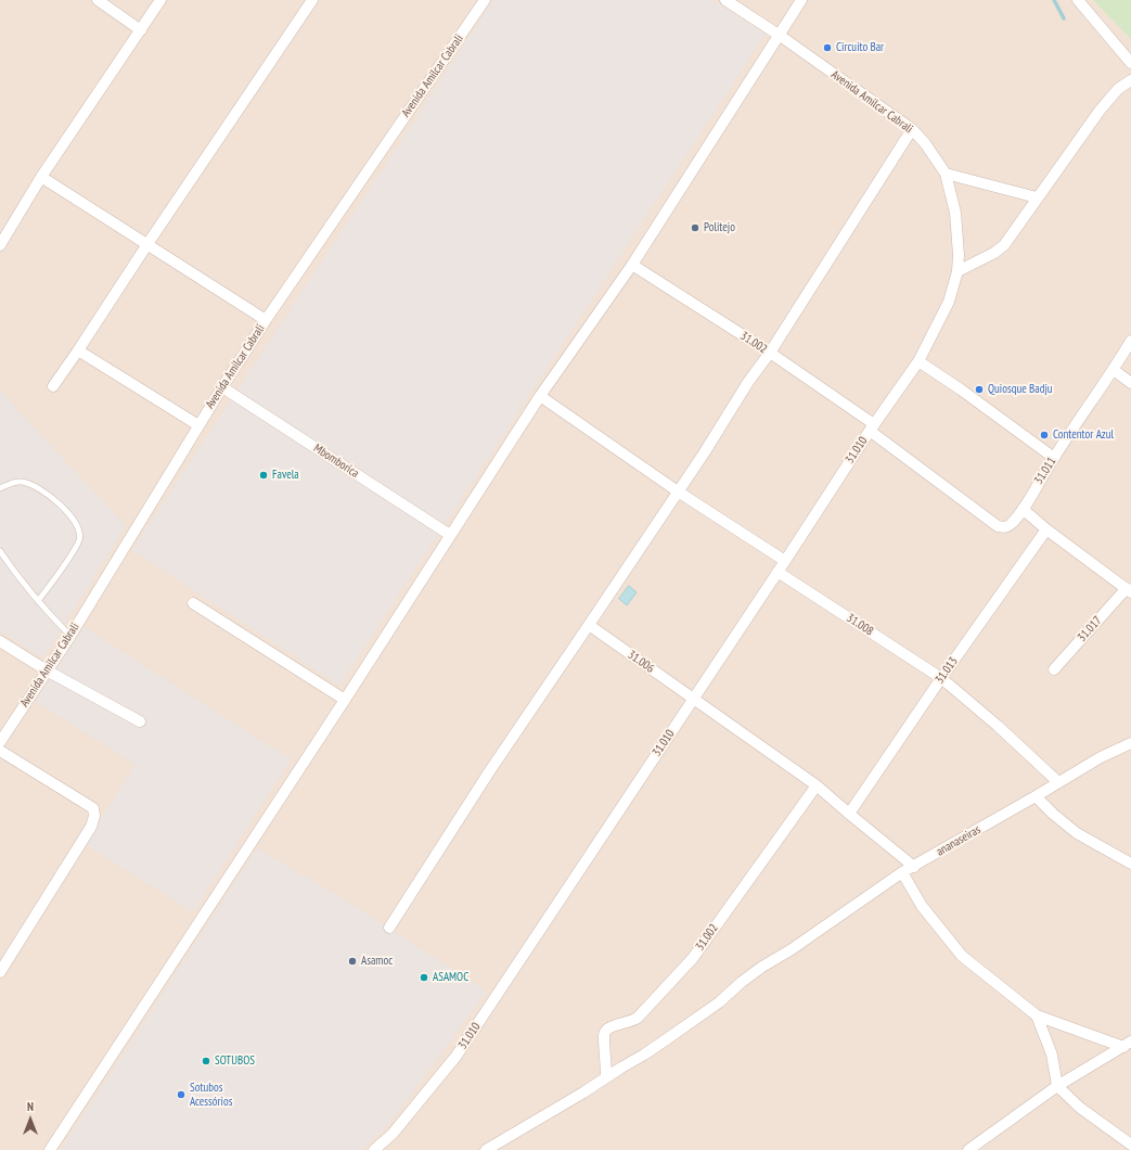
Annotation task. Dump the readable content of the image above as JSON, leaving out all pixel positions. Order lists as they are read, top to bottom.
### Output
{
  "streets": {
    "street": [
      "Avenida Amilcar Cabrali",
      "31.002",
      "31.010",
      "Mbomborica",
      "31.011",
      "31.008",
      "31.017",
      "31.006",
      "31.013",
      "ananaseiras"
    ]
  },
  "crossings": [
    ["Avenida Amilcar Cabrali", "31.010"],
    ["Avenida Amilcar Cabrali", "Mbomborica"],
    ["31.002", "31.010"],
    ["31.002", "31.011"],
    ["31.002", "31.006"],
    ["31.002", "ananaseiras"],
    ["31.010", "31.008"],
    ["31.010", "31.006"],
    ["31.008", "31.013"],
    ["31.008", "ananaseiras"],
    ["31.006", "31.013"],
    ["31.006", "ananaseiras"]
  ],
  "places": [
    "Circuito Bar",
    "Politejo",
    "Quiosque Badju",
    "Contentor Azul",
    "Favela",
    "Asamoc",
    "ASAMOC",
    "SOTUBOS",
    "Sotubos Acessórios"
  ],
  "north": "top"
}
